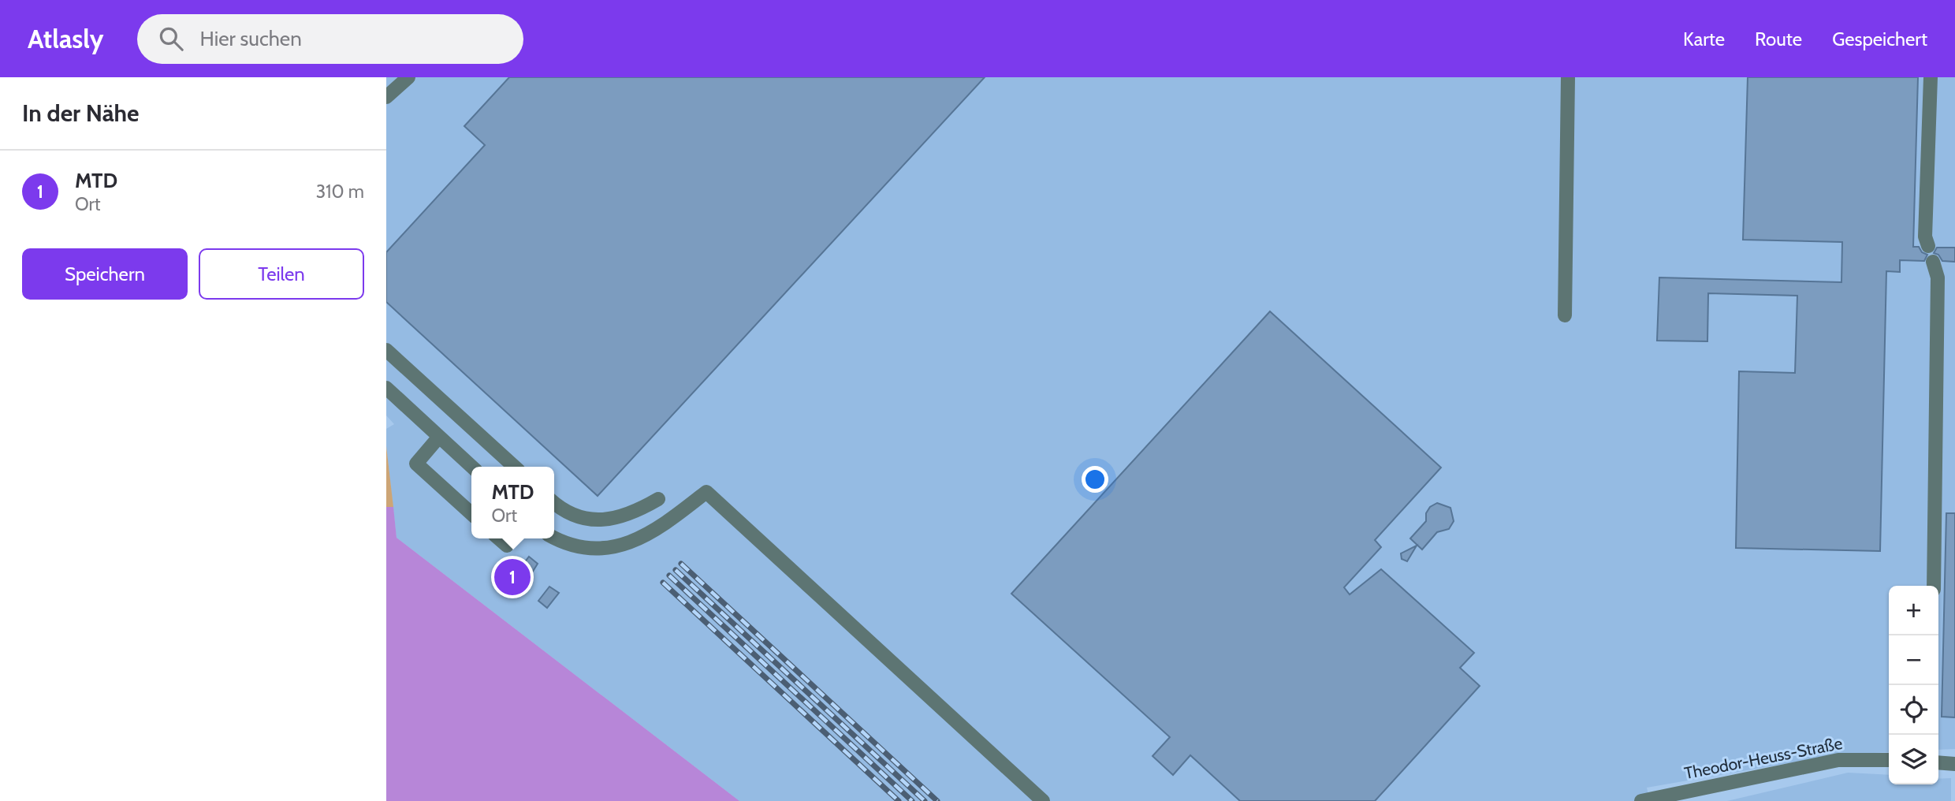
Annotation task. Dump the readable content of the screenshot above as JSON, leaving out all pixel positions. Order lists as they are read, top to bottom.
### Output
{
  "streets": {
    "street": ["Theodor-Heuss-Straße"]
  },
  "page": {
    "header": "Atlasly",
    "search": "Hier suchen",
    "nav": ["Karte", "Route", "Gespeichert"],
    "heading": "In der Nähe",
    "list": [
      {
        "mark": "1",
        "name": "MTD",
        "note": "Ort",
        "value": "310 m"
      }
    ],
    "buttons": ["Speichern", "Teilen"],
    "popup": ["MTD", "Ort"],
    "pins": "1",
    "map_buttons": ["+", "−"]
  }
}
